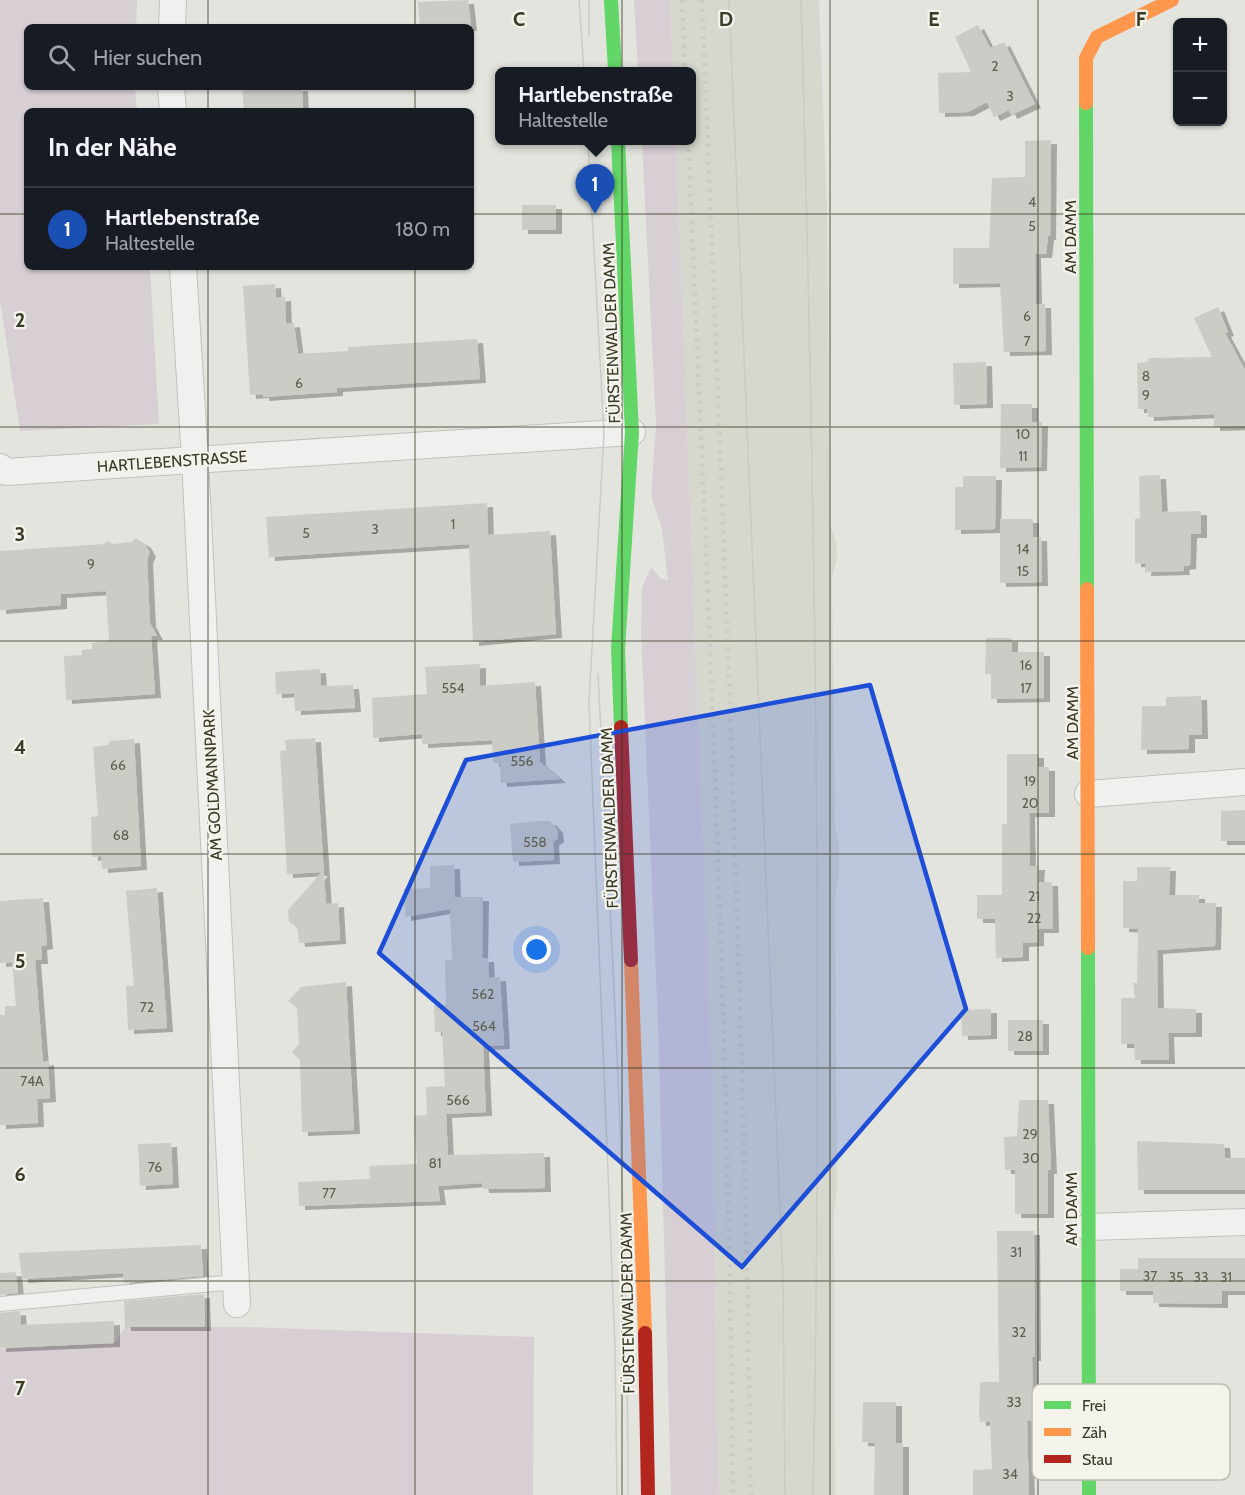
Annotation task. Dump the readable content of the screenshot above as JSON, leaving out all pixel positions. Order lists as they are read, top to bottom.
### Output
{
  "streets": {
    "street": [
      "AM DAMM",
      "FÜRSTENWALDER DAMM",
      "HARTLEBENSTRASSE",
      "AM GOLDMANNPARK"
    ]
  },
  "crossings": [
    ["FÜRSTENWALDER DAMM", "HARTLEBENSTRASSE"],
    ["HARTLEBENSTRASSE", "AM GOLDMANNPARK"]
  ],
  "house_numbers": [
    "2",
    "3",
    "4",
    "5",
    "6",
    "7",
    "8",
    "6",
    "9",
    "10",
    "11",
    "1",
    "3",
    "5",
    "14",
    "9",
    "15",
    "16",
    "554",
    "17",
    "556",
    "66",
    "19",
    "20",
    "68",
    "558",
    "21",
    "22",
    "562",
    "72",
    "564",
    "28",
    "74A",
    "566",
    "29",
    "30",
    "81",
    "76",
    "77",
    "31",
    "37",
    "35",
    "33",
    "31",
    "32",
    "33",
    "34"
  ],
  "legend": ["Frei", "Zäh", "Stau"],
  "page": {
    "map_buttons": ["+", "−"],
    "search": "Hier suchen",
    "popup": ["Hartlebenstraße", "Haltestelle"],
    "heading": "In der Nähe",
    "pins": "1",
    "list": [
      {
        "mark": "1",
        "name": "Hartlebenstraße",
        "note": "Haltestelle",
        "value": "180 m"
      }
    ]
  },
  "grid": {
    "columns": [
      "C",
      "D",
      "E",
      "F"
    ],
    "rows": [
      "2",
      "3",
      "4",
      "5",
      "6",
      "7"
    ]
  }
}
